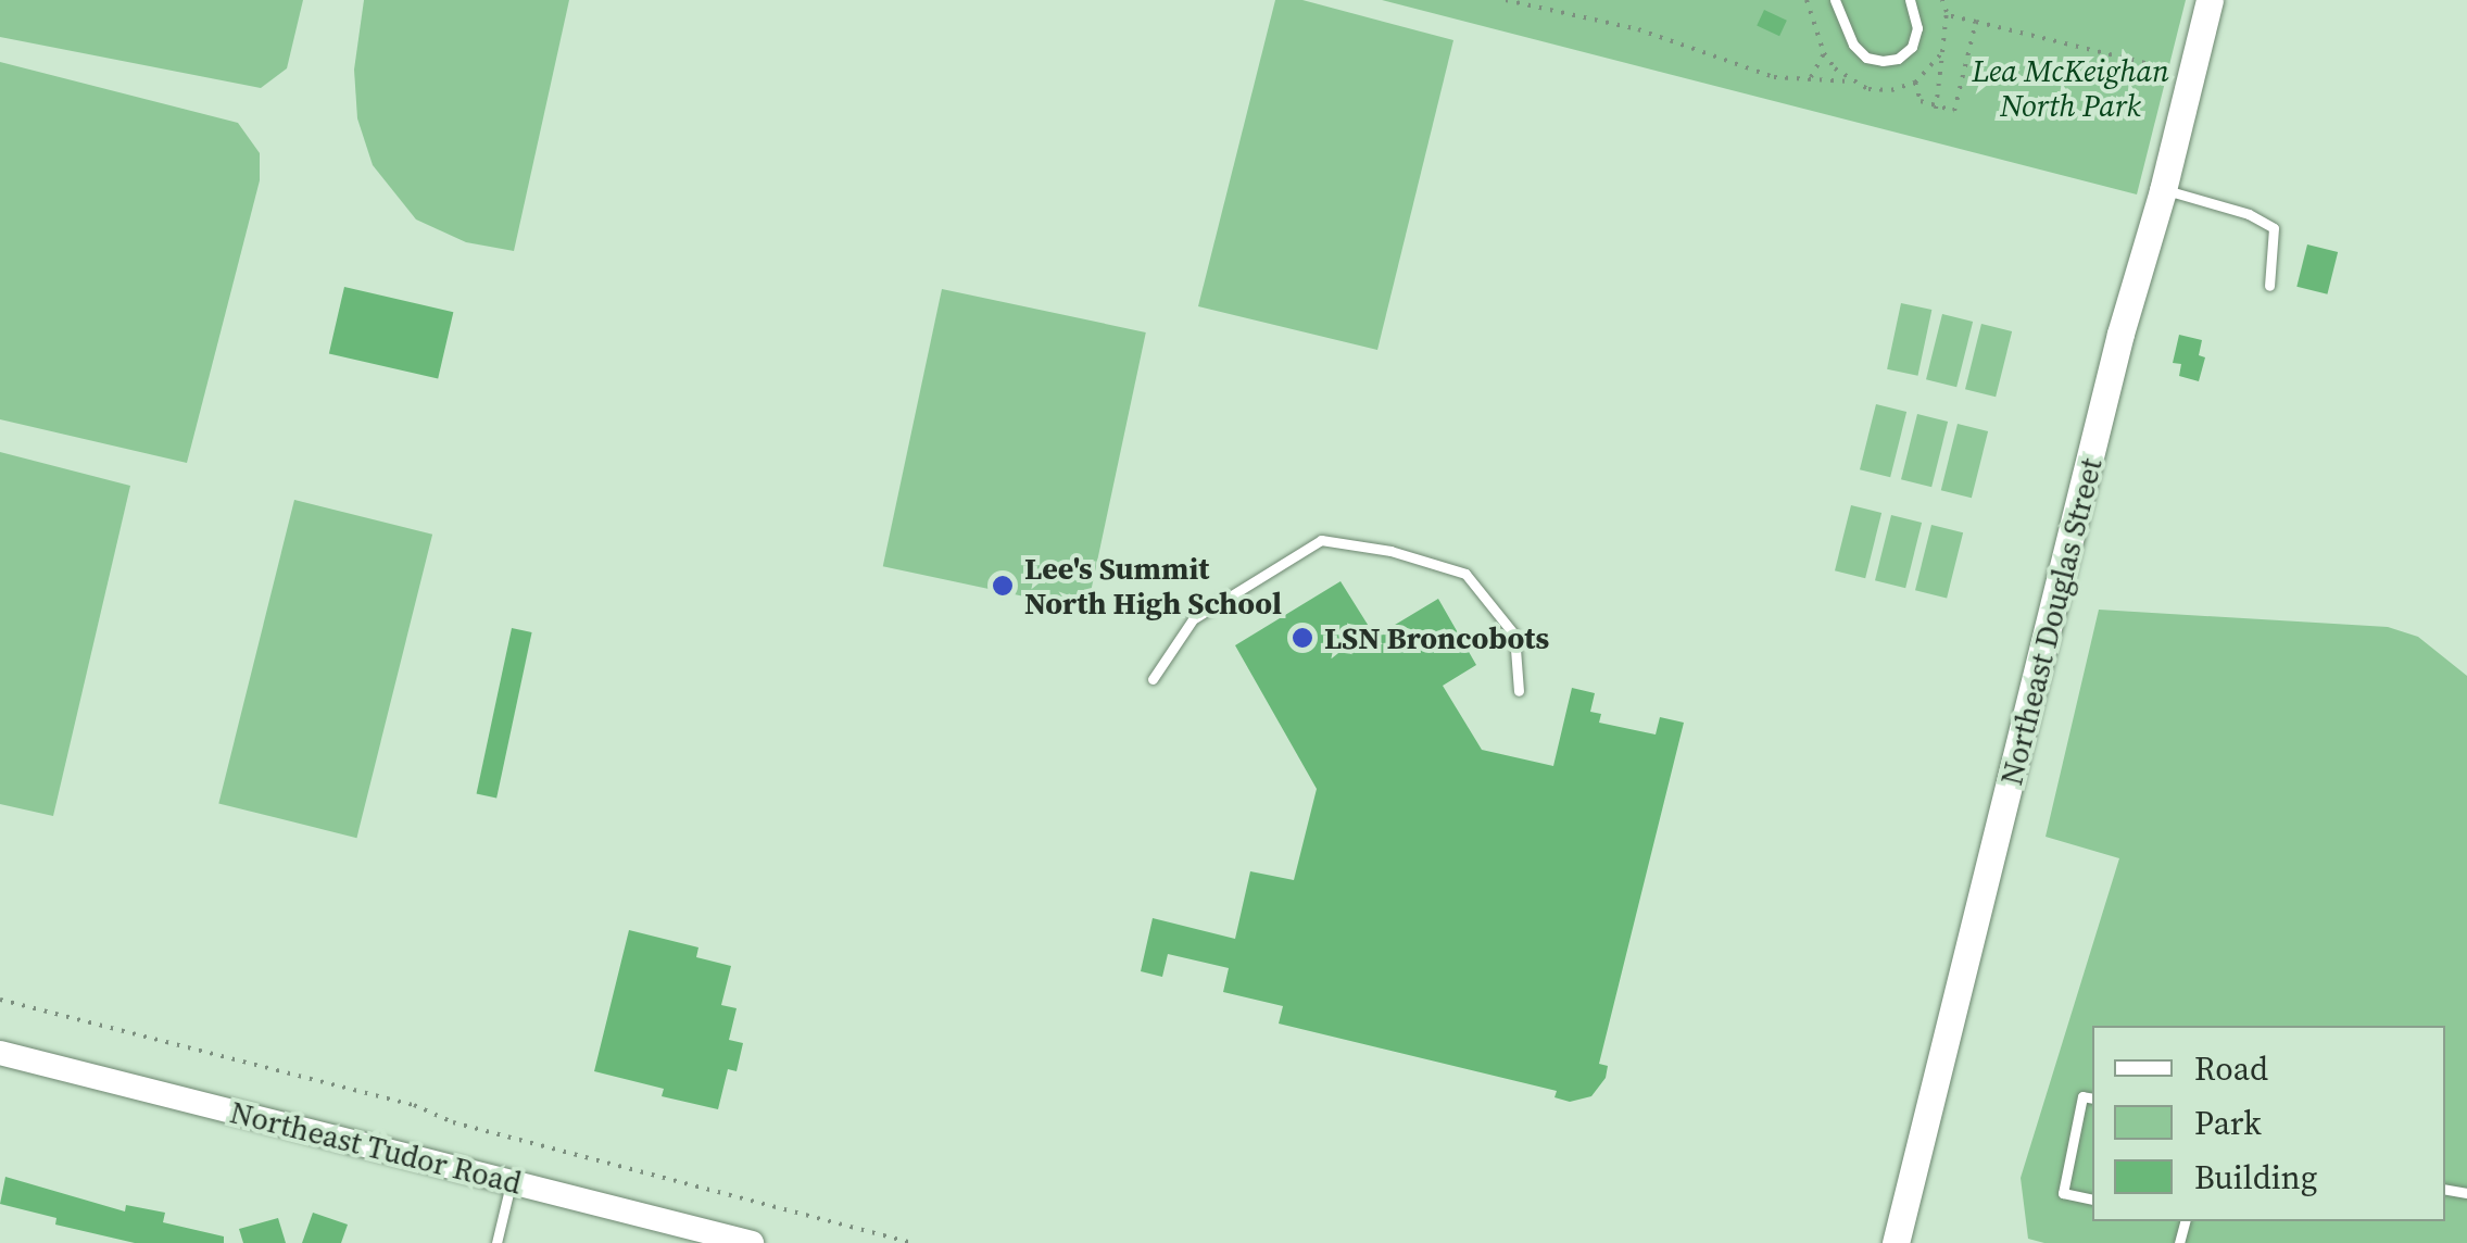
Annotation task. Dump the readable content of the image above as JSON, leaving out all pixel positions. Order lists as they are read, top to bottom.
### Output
{
  "streets": {
    "main road": ["Northeast Douglas Street"],
    "street": ["Northeast Tudor Road"]
  },
  "parks": ["Lea McKeighan North Park"],
  "places": ["Lee's Summit North High School", "LSN Broncobots"],
  "legend": ["Road", "Park", "Building"]
}
